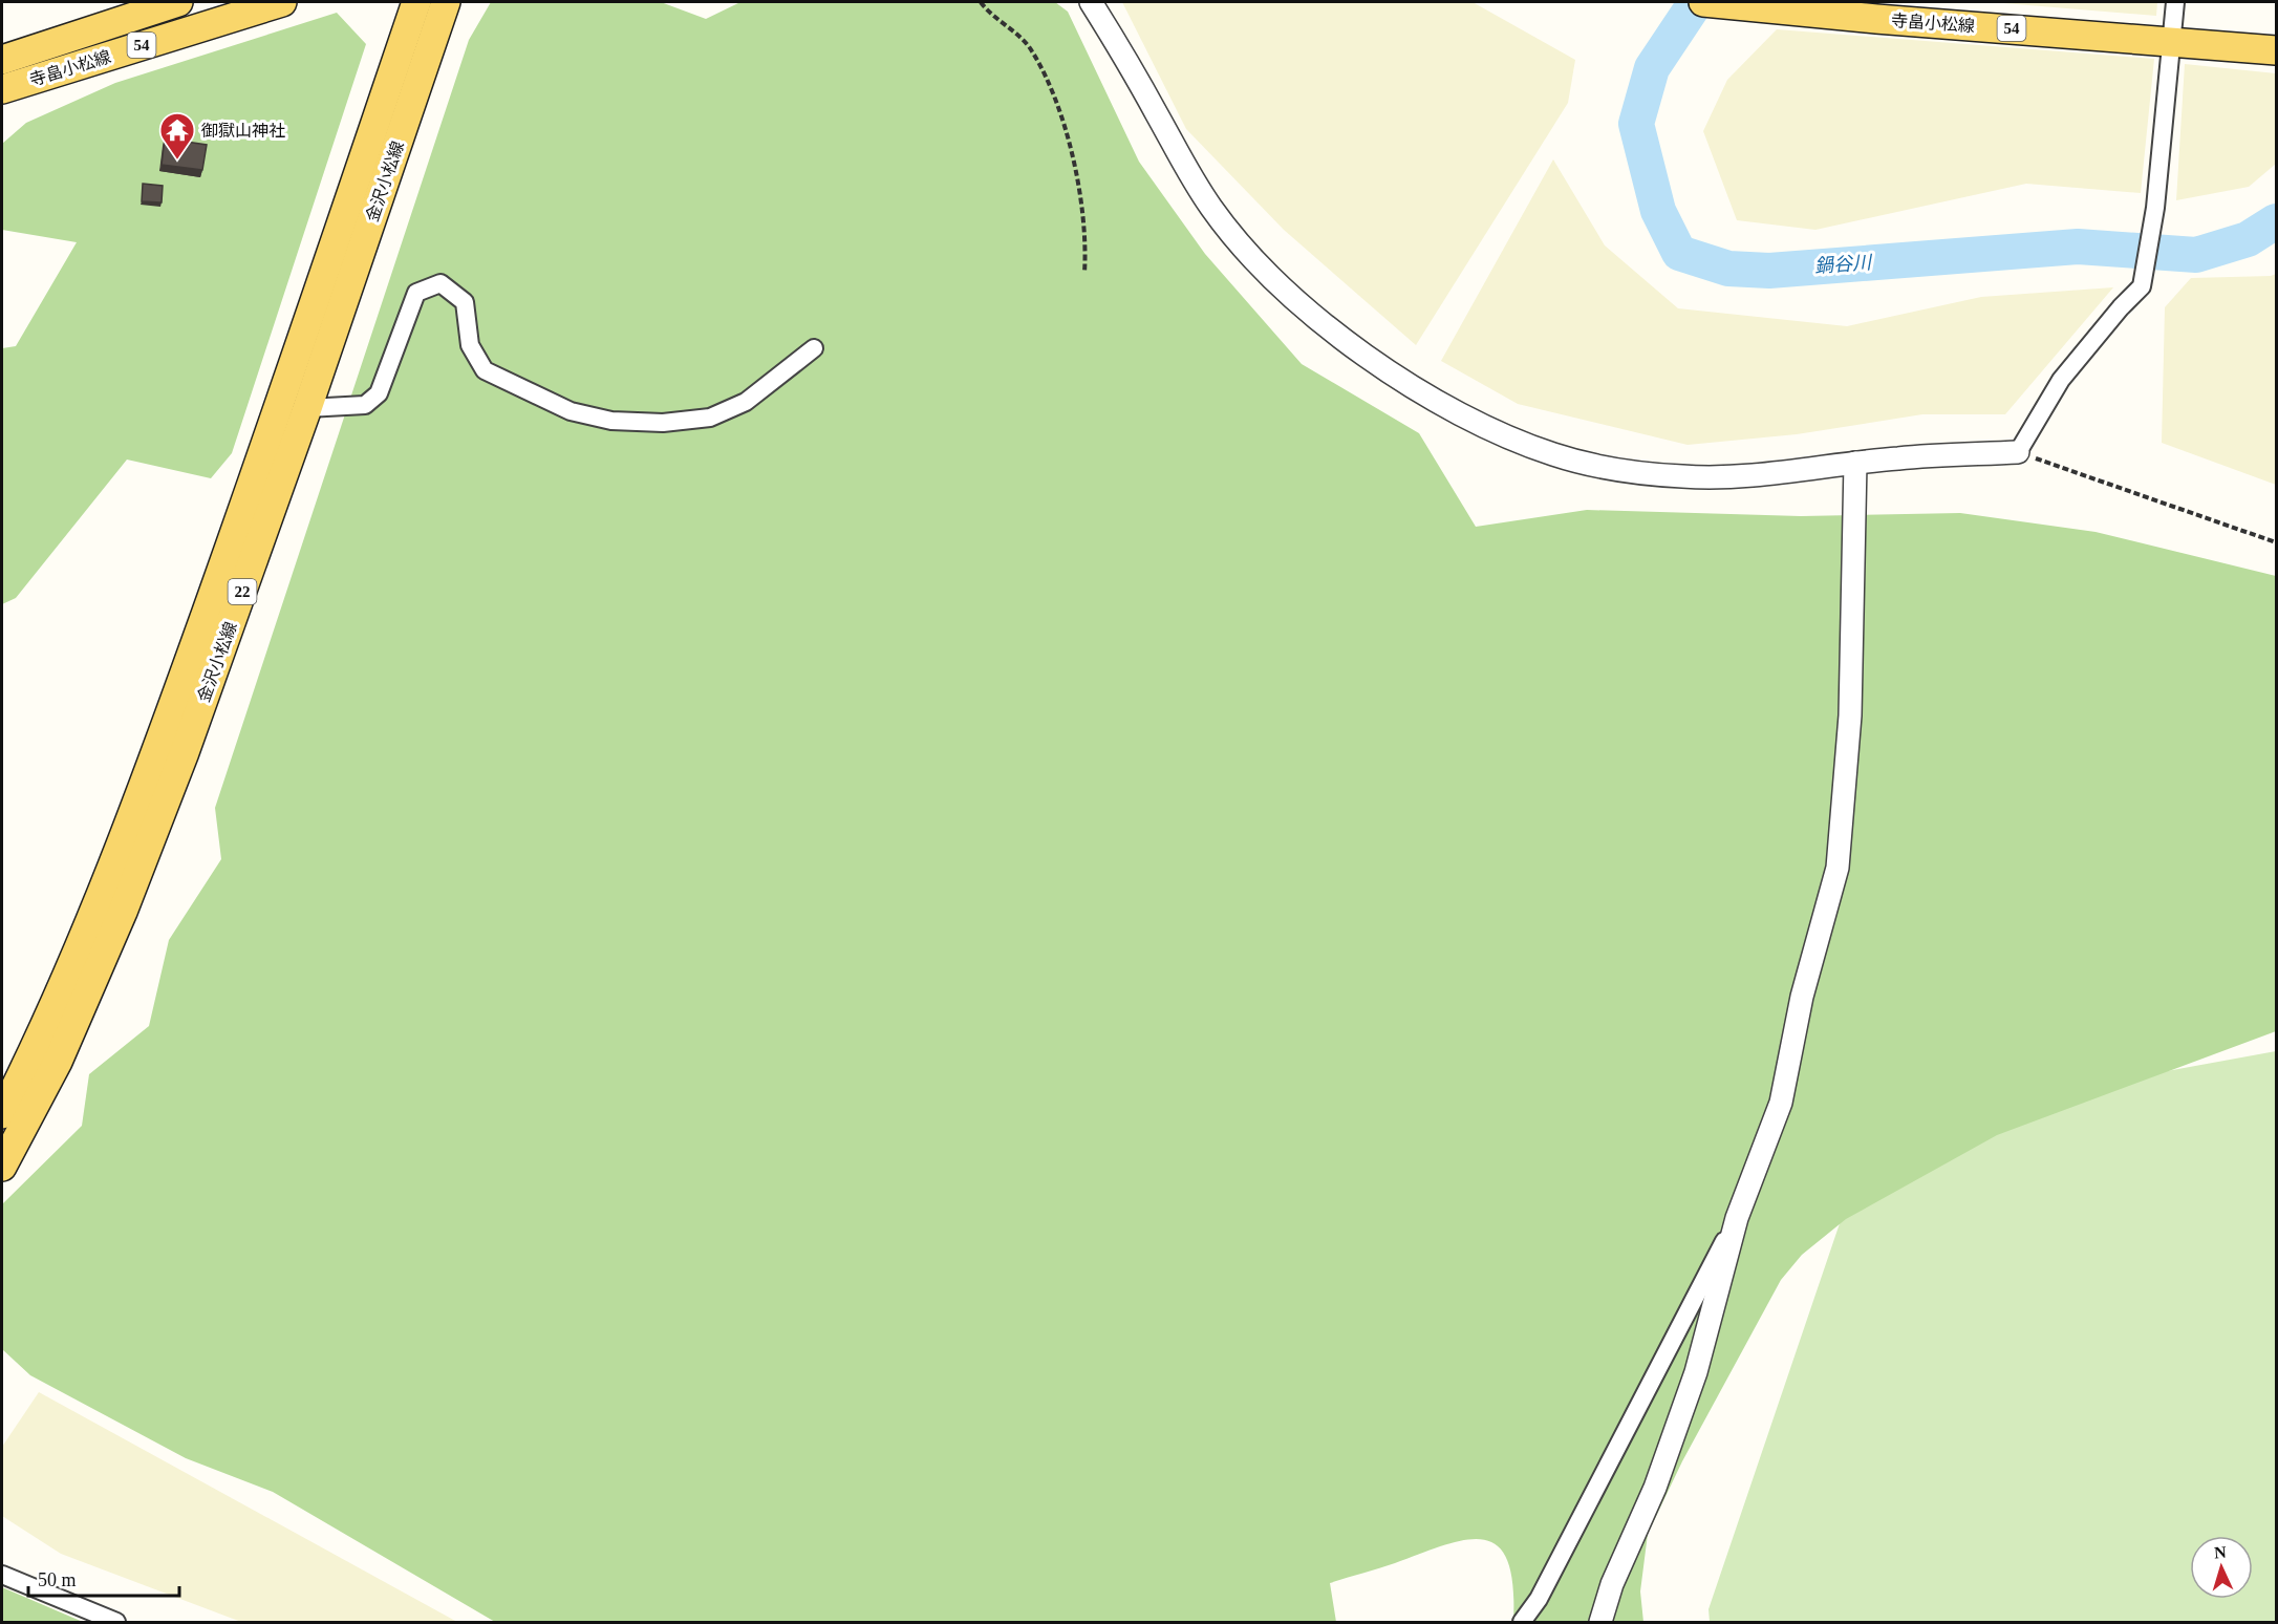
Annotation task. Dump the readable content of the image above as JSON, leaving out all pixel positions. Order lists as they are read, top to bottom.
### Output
{
  "streets": {
    "main road": [
      "寺畠小松線",
      "54",
      "金沢小松線",
      "22"
    ]
  },
  "water": ["鍋谷川"],
  "places": {
    "temple": ["御獄山神社"]
  },
  "scale_bar": "50 m",
  "north": "top"
}
